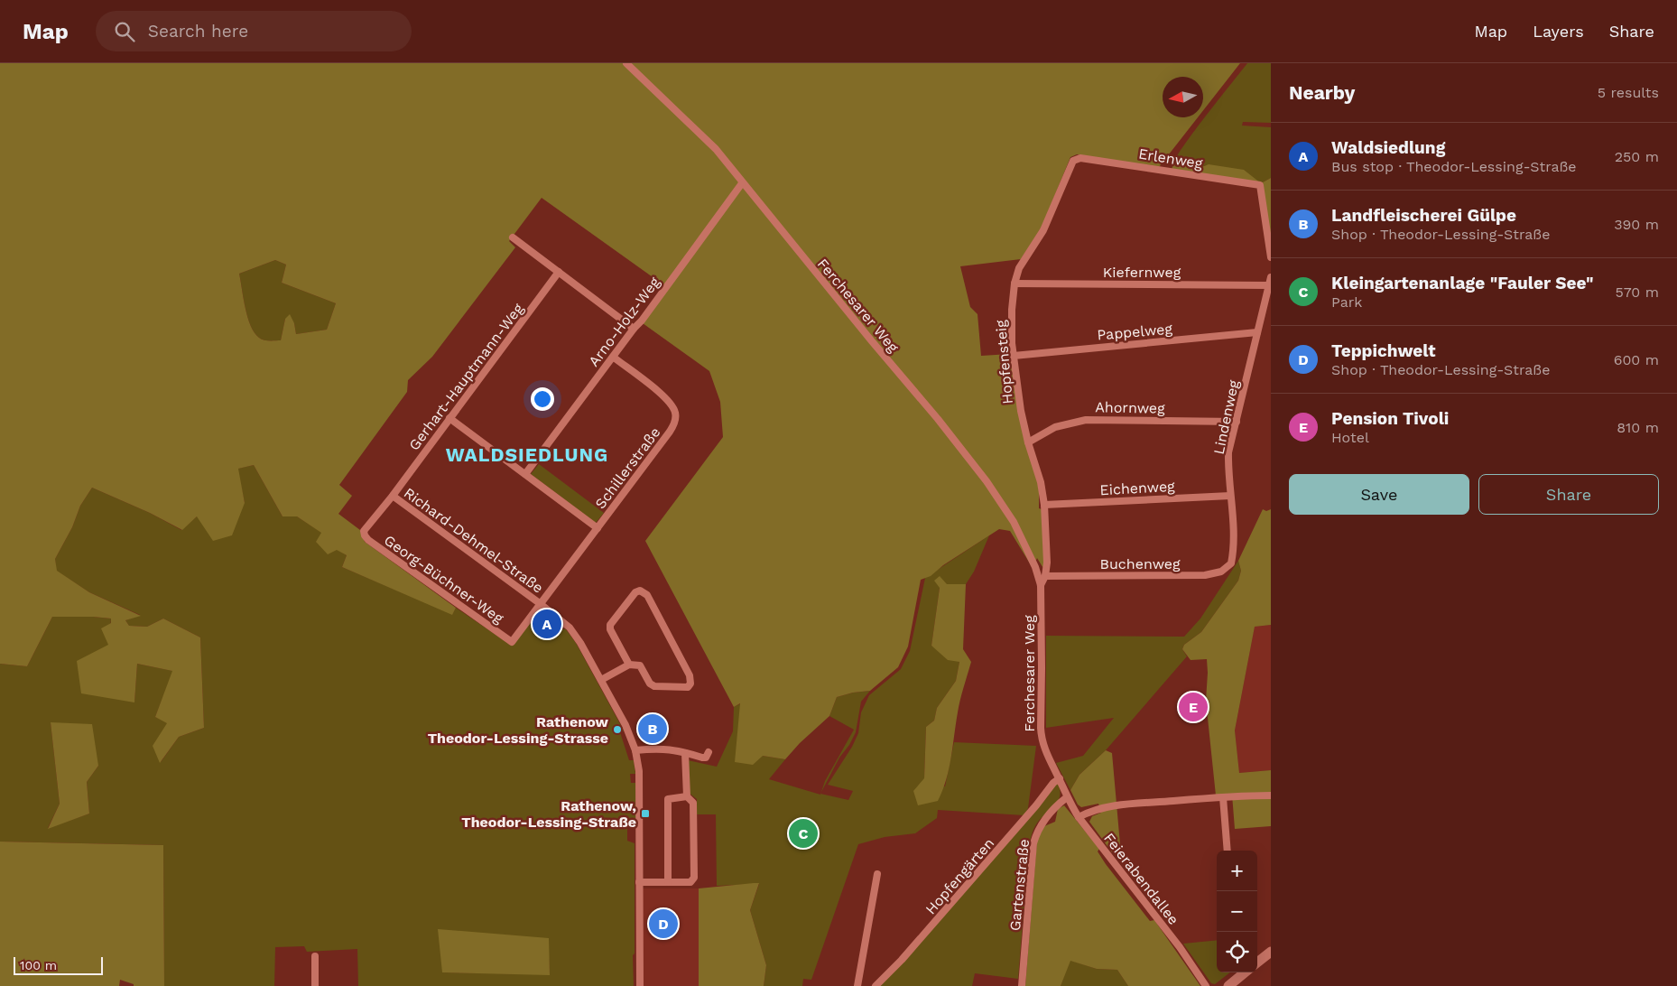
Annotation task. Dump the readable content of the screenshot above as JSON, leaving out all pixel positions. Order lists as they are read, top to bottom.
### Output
{
  "streets": {
    "street": [
      "Erlenweg",
      "Kiefernweg",
      "Ferchesarer Weg",
      "Arno-Holz-Weg",
      "Pappelweg",
      "Hopfensteig",
      "Gerhart-Hauptmann-Weg",
      "Ahornweg",
      "Lindenweg",
      "Schillerstraße",
      "Eichenweg",
      "Richard-Dehmel-Straße",
      "Buchenweg",
      "Georg-Büchner-Weg",
      "Hopfengärten",
      "Feierabendallee",
      "Gartenstraße"
    ]
  },
  "crossings": [
    ["Erlenweg", "Hopfensteig"],
    ["Kiefernweg", "Hopfensteig"],
    ["Kiefernweg", "Lindenweg"],
    ["Ferchesarer Weg", "Arno-Holz-Weg"],
    ["Ferchesarer Weg", "Hopfensteig"],
    ["Ferchesarer Weg", "Buchenweg"],
    ["Ferchesarer Weg", "Hopfengärten"],
    ["Ferchesarer Weg", "Feierabendallee"],
    ["Arno-Holz-Weg", "Schillerstraße"],
    ["Pappelweg", "Hopfensteig"],
    ["Pappelweg", "Lindenweg"],
    ["Hopfensteig", "Ahornweg"],
    ["Hopfensteig", "Eichenweg"],
    ["Hopfensteig", "Buchenweg"],
    ["Gerhart-Hauptmann-Weg", "Richard-Dehmel-Straße"],
    ["Gerhart-Hauptmann-Weg", "Georg-Büchner-Weg"],
    ["Ahornweg", "Lindenweg"],
    ["Lindenweg", "Eichenweg"],
    ["Lindenweg", "Buchenweg"],
    ["Schillerstraße", "Richard-Dehmel-Straße"],
    ["Schillerstraße", "Georg-Büchner-Weg"],
    ["Richard-Dehmel-Straße", "Georg-Büchner-Weg"],
    ["Hopfengärten", "Feierabendallee"],
    ["Feierabendallee", "Gartenstraße"]
  ],
  "districts": ["WALDSIEDLUNG"],
  "places": {
    "other": ["Rathenow Theodor-Lessing-Strasse"],
    "transit": ["Rathenow, Theodor-Lessing-Straße"]
  },
  "scale_bar": "100 m",
  "north": "left",
  "page": {
    "header": "Map",
    "search": "Search here",
    "nav": ["Map", "Layers", "Share"],
    "heading": ["Nearby", "5 results"],
    "list": [
      {
        "mark": "A",
        "name": "Waldsiedlung",
        "note": "Bus stop · Theodor-Lessing-Straße",
        "value": "250 m"
      },
      {
        "mark": "B",
        "name": "Landfleischerei Gülpe",
        "note": "Shop · Theodor-Lessing-Straße",
        "value": "390 m"
      },
      {
        "mark": "C",
        "name": "Kleingartenanlage \"Fauler See\"",
        "note": "Park",
        "value": "570 m"
      },
      {
        "mark": "D",
        "name": "Teppichwelt",
        "note": "Shop · Theodor-Lessing-Straße",
        "value": "600 m"
      },
      {
        "mark": "E",
        "name": "Pension Tivoli",
        "note": "Hotel",
        "value": "810 m"
      }
    ],
    "buttons": ["Save", "Share"],
    "pins": [
      "A",
      "E",
      "B",
      "C",
      "D"
    ],
    "map_buttons": ["+", "−"],
    "scale": "100 m"
  }
}
